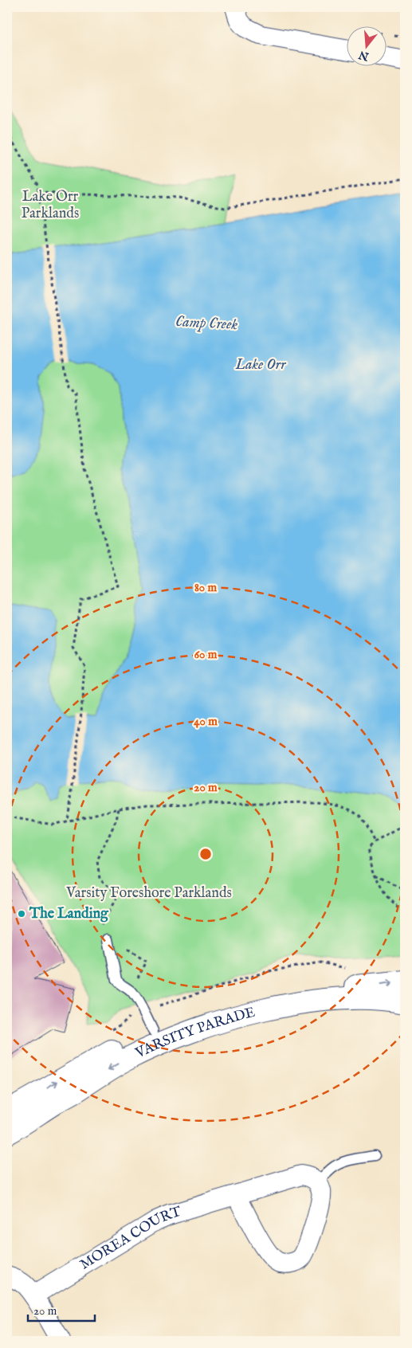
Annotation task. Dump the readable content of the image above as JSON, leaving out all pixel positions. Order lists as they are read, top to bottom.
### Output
{
  "streets": {
    "street": ["VARSITY PARADE", "MOREA COURT"]
  },
  "water": ["Camp Creek", "Lake Orr"],
  "parks": ["Lake Orr Parklands", "Varsity Foreshore Parklands"],
  "places": ["The Landing"],
  "scale_bar": "20 m",
  "north": "bottom",
  "rings": [
    "80 m",
    "60 m",
    "40 m",
    "20 m"
  ]
}
